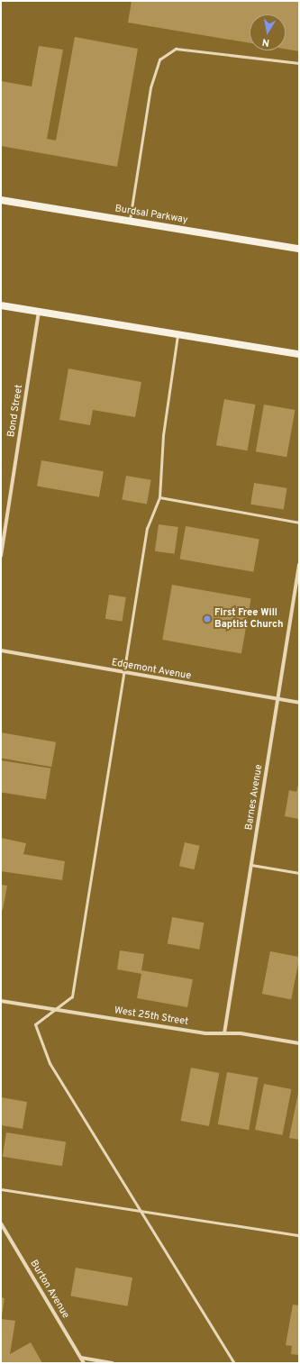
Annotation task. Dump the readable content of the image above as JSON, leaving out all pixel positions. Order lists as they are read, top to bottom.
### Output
{
  "streets": {
    "street": [
      "Burdsal Parkway",
      "Bond Street",
      "Edgemont Avenue",
      "Barnes Avenue",
      "West 25th Street",
      "Burton Avenue"
    ]
  },
  "crossings": [
    ["Edgemont Avenue", "Barnes Avenue"],
    ["Barnes Avenue", "West 25th Street"]
  ],
  "places": ["First Free Will Baptist Church"],
  "north": "bottom"
}
